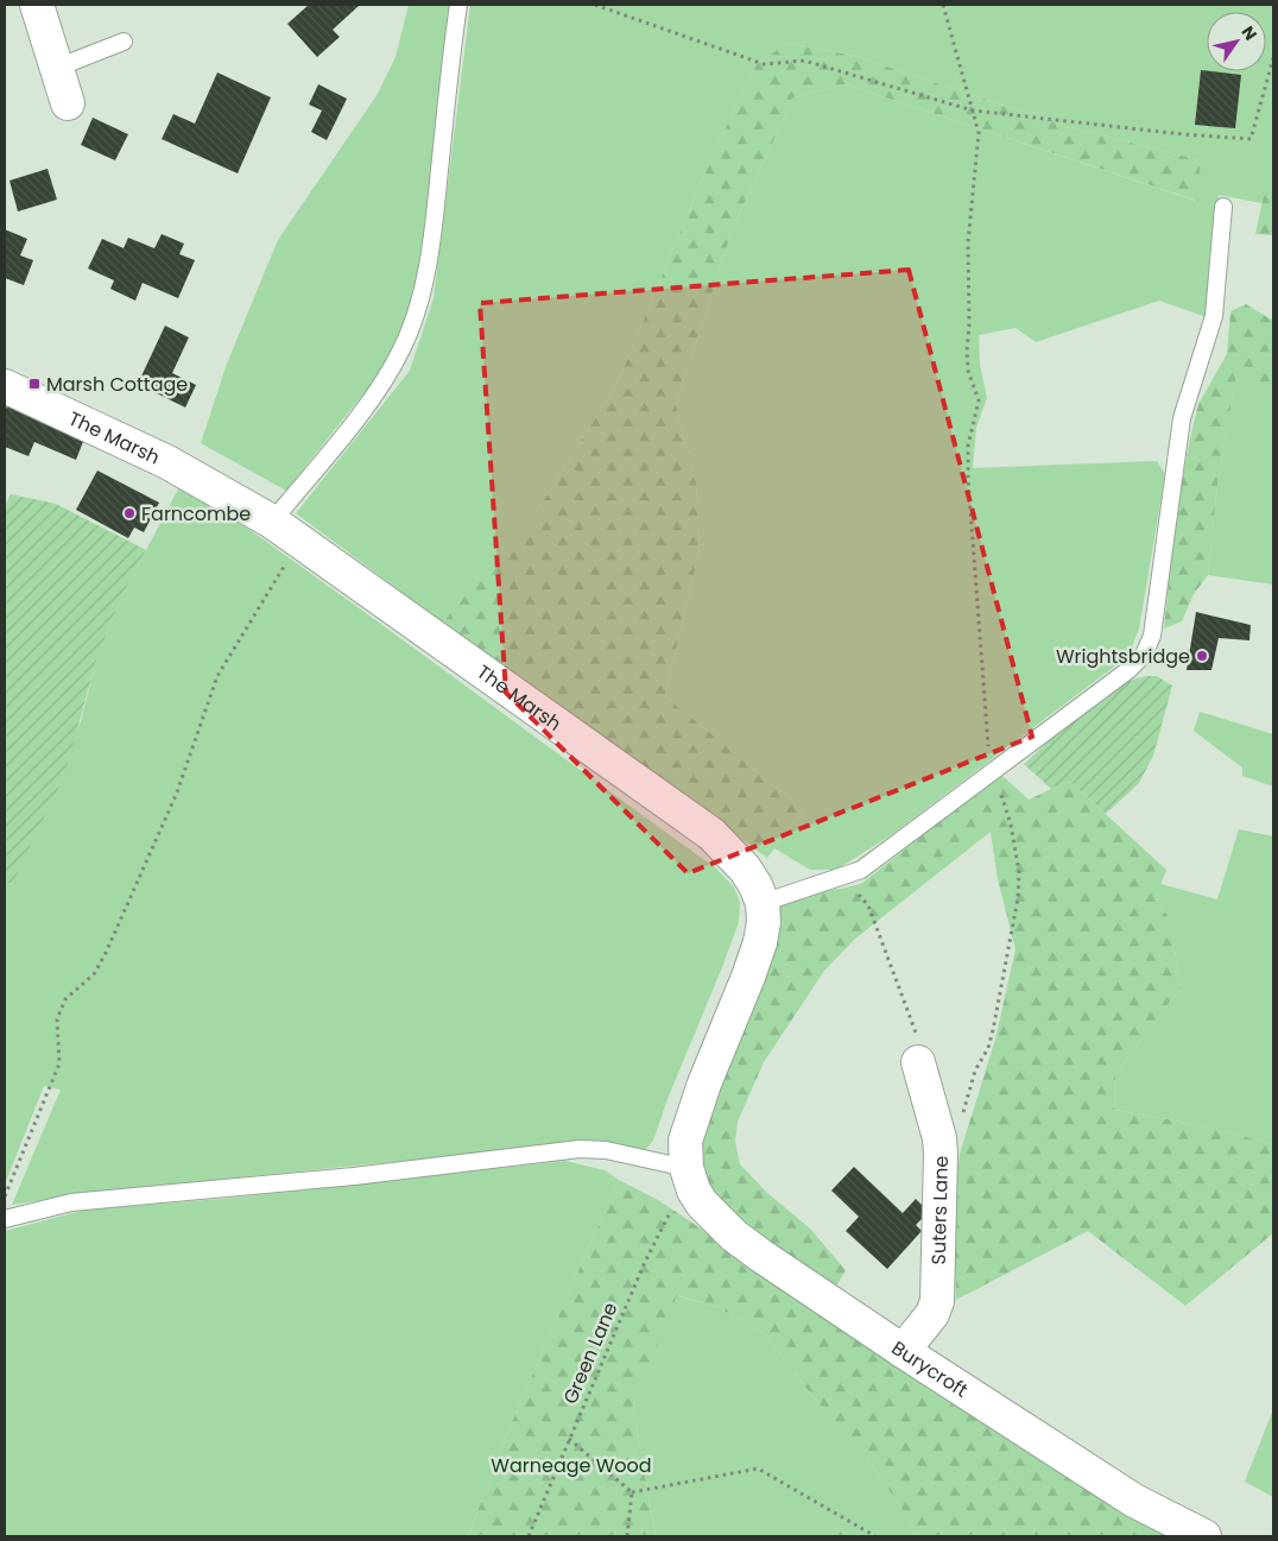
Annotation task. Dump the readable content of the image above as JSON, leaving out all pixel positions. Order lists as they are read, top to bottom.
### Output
{
  "streets": {
    "street": ["The Marsh", "Suters Lane", "Burycroft"],
    "path": ["Green Lane"]
  },
  "crossings": [
    ["Suters Lane", "Burycroft"],
    ["Green Lane", "Burycroft"]
  ],
  "parks": ["Warneage Wood"],
  "places": {
    "transit": ["Marsh Cottage"],
    "other": ["Farncombe", "Wrightsbridge"]
  },
  "north": "top right"
}
